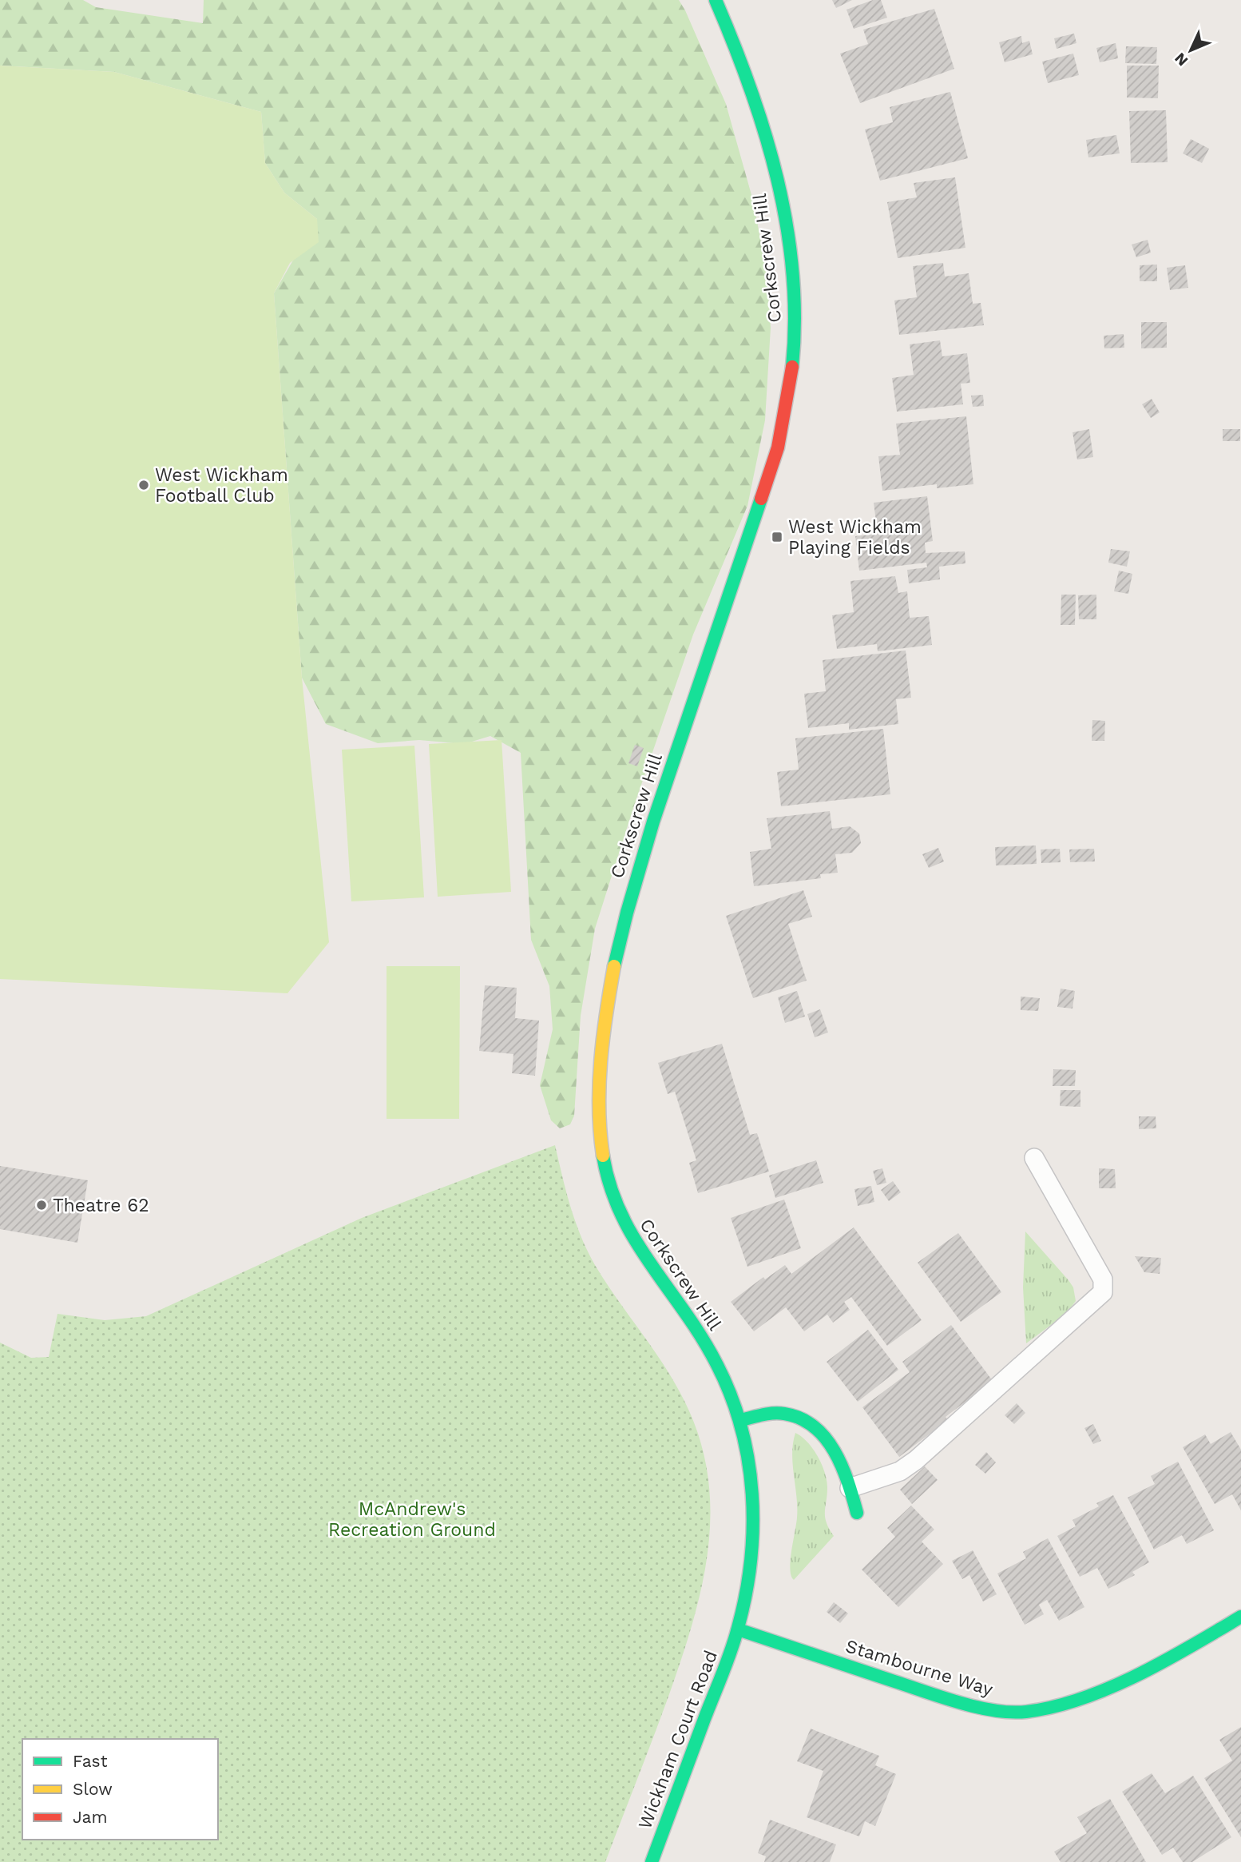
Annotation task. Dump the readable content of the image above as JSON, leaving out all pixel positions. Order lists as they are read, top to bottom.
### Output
{
  "streets": {
    "street": ["Corkscrew Hill", "Stambourne Way", "Wickham Court Road"]
  },
  "crossings": [
    ["Corkscrew Hill", "Stambourne Way"],
    ["Corkscrew Hill", "Wickham Court Road"],
    ["Stambourne Way", "Wickham Court Road"]
  ],
  "parks": ["McAndrew's Recreation Ground"],
  "places": {
    "other": ["West Wickham Football Club", "Theatre 62"],
    "transit": ["West Wickham Playing Fields"]
  },
  "legend": ["Fast", "Slow", "Jam"],
  "north": "bottom left"
}
